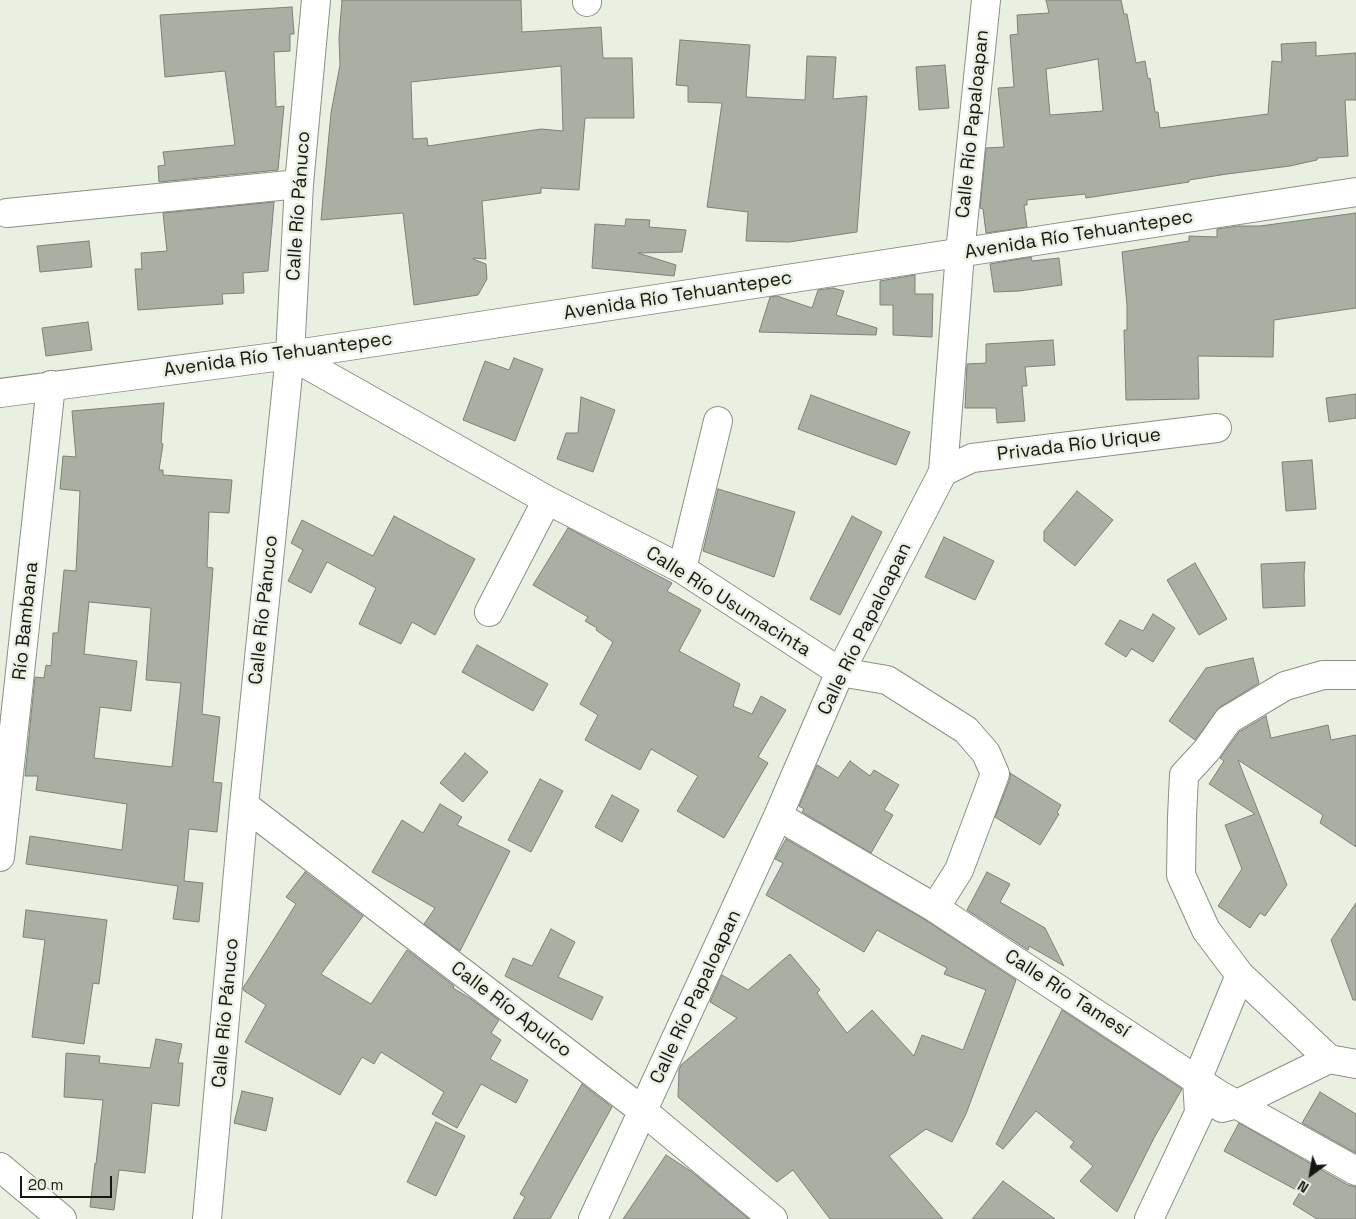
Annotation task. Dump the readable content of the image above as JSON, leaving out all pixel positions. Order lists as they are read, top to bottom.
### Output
{
  "streets": {
    "street": [
      "Calle Río Papaloapan",
      "Calle Río Pánuco",
      "Avenida Río Tehuantepec",
      "Privada Río Urique",
      "Calle Río Usumacinta",
      "Río Bambana",
      "Calle Río Tamesí",
      "Calle Río Apulco"
    ]
  },
  "crossings": [
    ["Calle Río Papaloapan", "Avenida Río Tehuantepec"],
    ["Calle Río Papaloapan", "Privada Río Urique"],
    ["Calle Río Papaloapan", "Calle Río Usumacinta"],
    ["Calle Río Papaloapan", "Calle Río Tamesí"],
    ["Calle Río Papaloapan", "Calle Río Apulco"],
    ["Calle Río Pánuco", "Avenida Río Tehuantepec"],
    ["Calle Río Pánuco", "Calle Río Usumacinta"],
    ["Calle Río Pánuco", "Calle Río Apulco"],
    ["Avenida Río Tehuantepec", "Calle Río Usumacinta"],
    ["Avenida Río Tehuantepec", "Río Bambana"],
    ["Calle Río Usumacinta", "Calle Río Tamesí"]
  ],
  "scale_bar": "20 m",
  "north": "bottom left"
}
